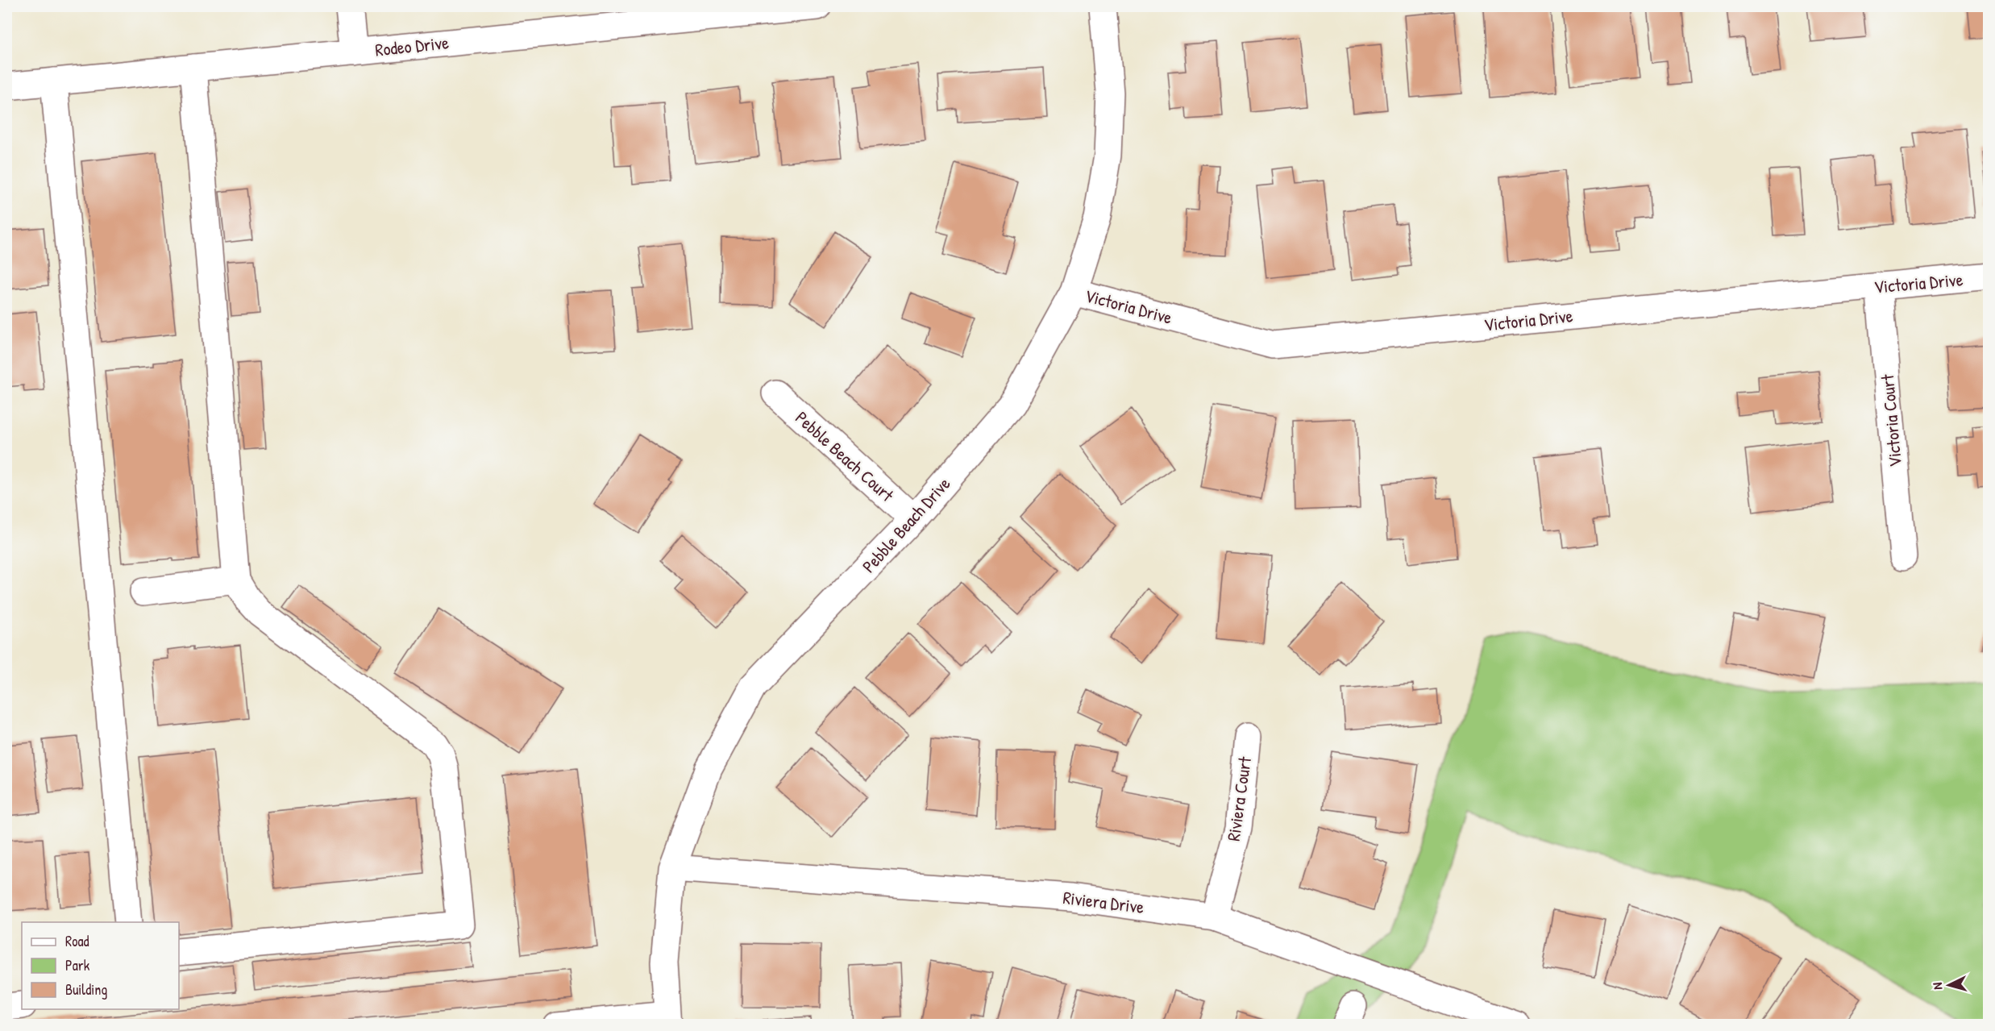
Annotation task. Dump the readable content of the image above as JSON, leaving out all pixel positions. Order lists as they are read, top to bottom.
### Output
{
  "streets": {
    "street": [
      "Rodeo Drive",
      "Victoria Drive",
      "Victoria Court",
      "Pebble Beach Court",
      "Pebble Beach Drive",
      "Riviera Court",
      "Riviera Drive"
    ]
  },
  "crossings": [
    ["Victoria Drive", "Victoria Court"],
    ["Victoria Drive", "Pebble Beach Drive"],
    ["Pebble Beach Court", "Pebble Beach Drive"],
    ["Pebble Beach Drive", "Riviera Drive"],
    ["Riviera Court", "Riviera Drive"]
  ],
  "legend": ["Road", "Park", "Building"],
  "north": "left"
}
